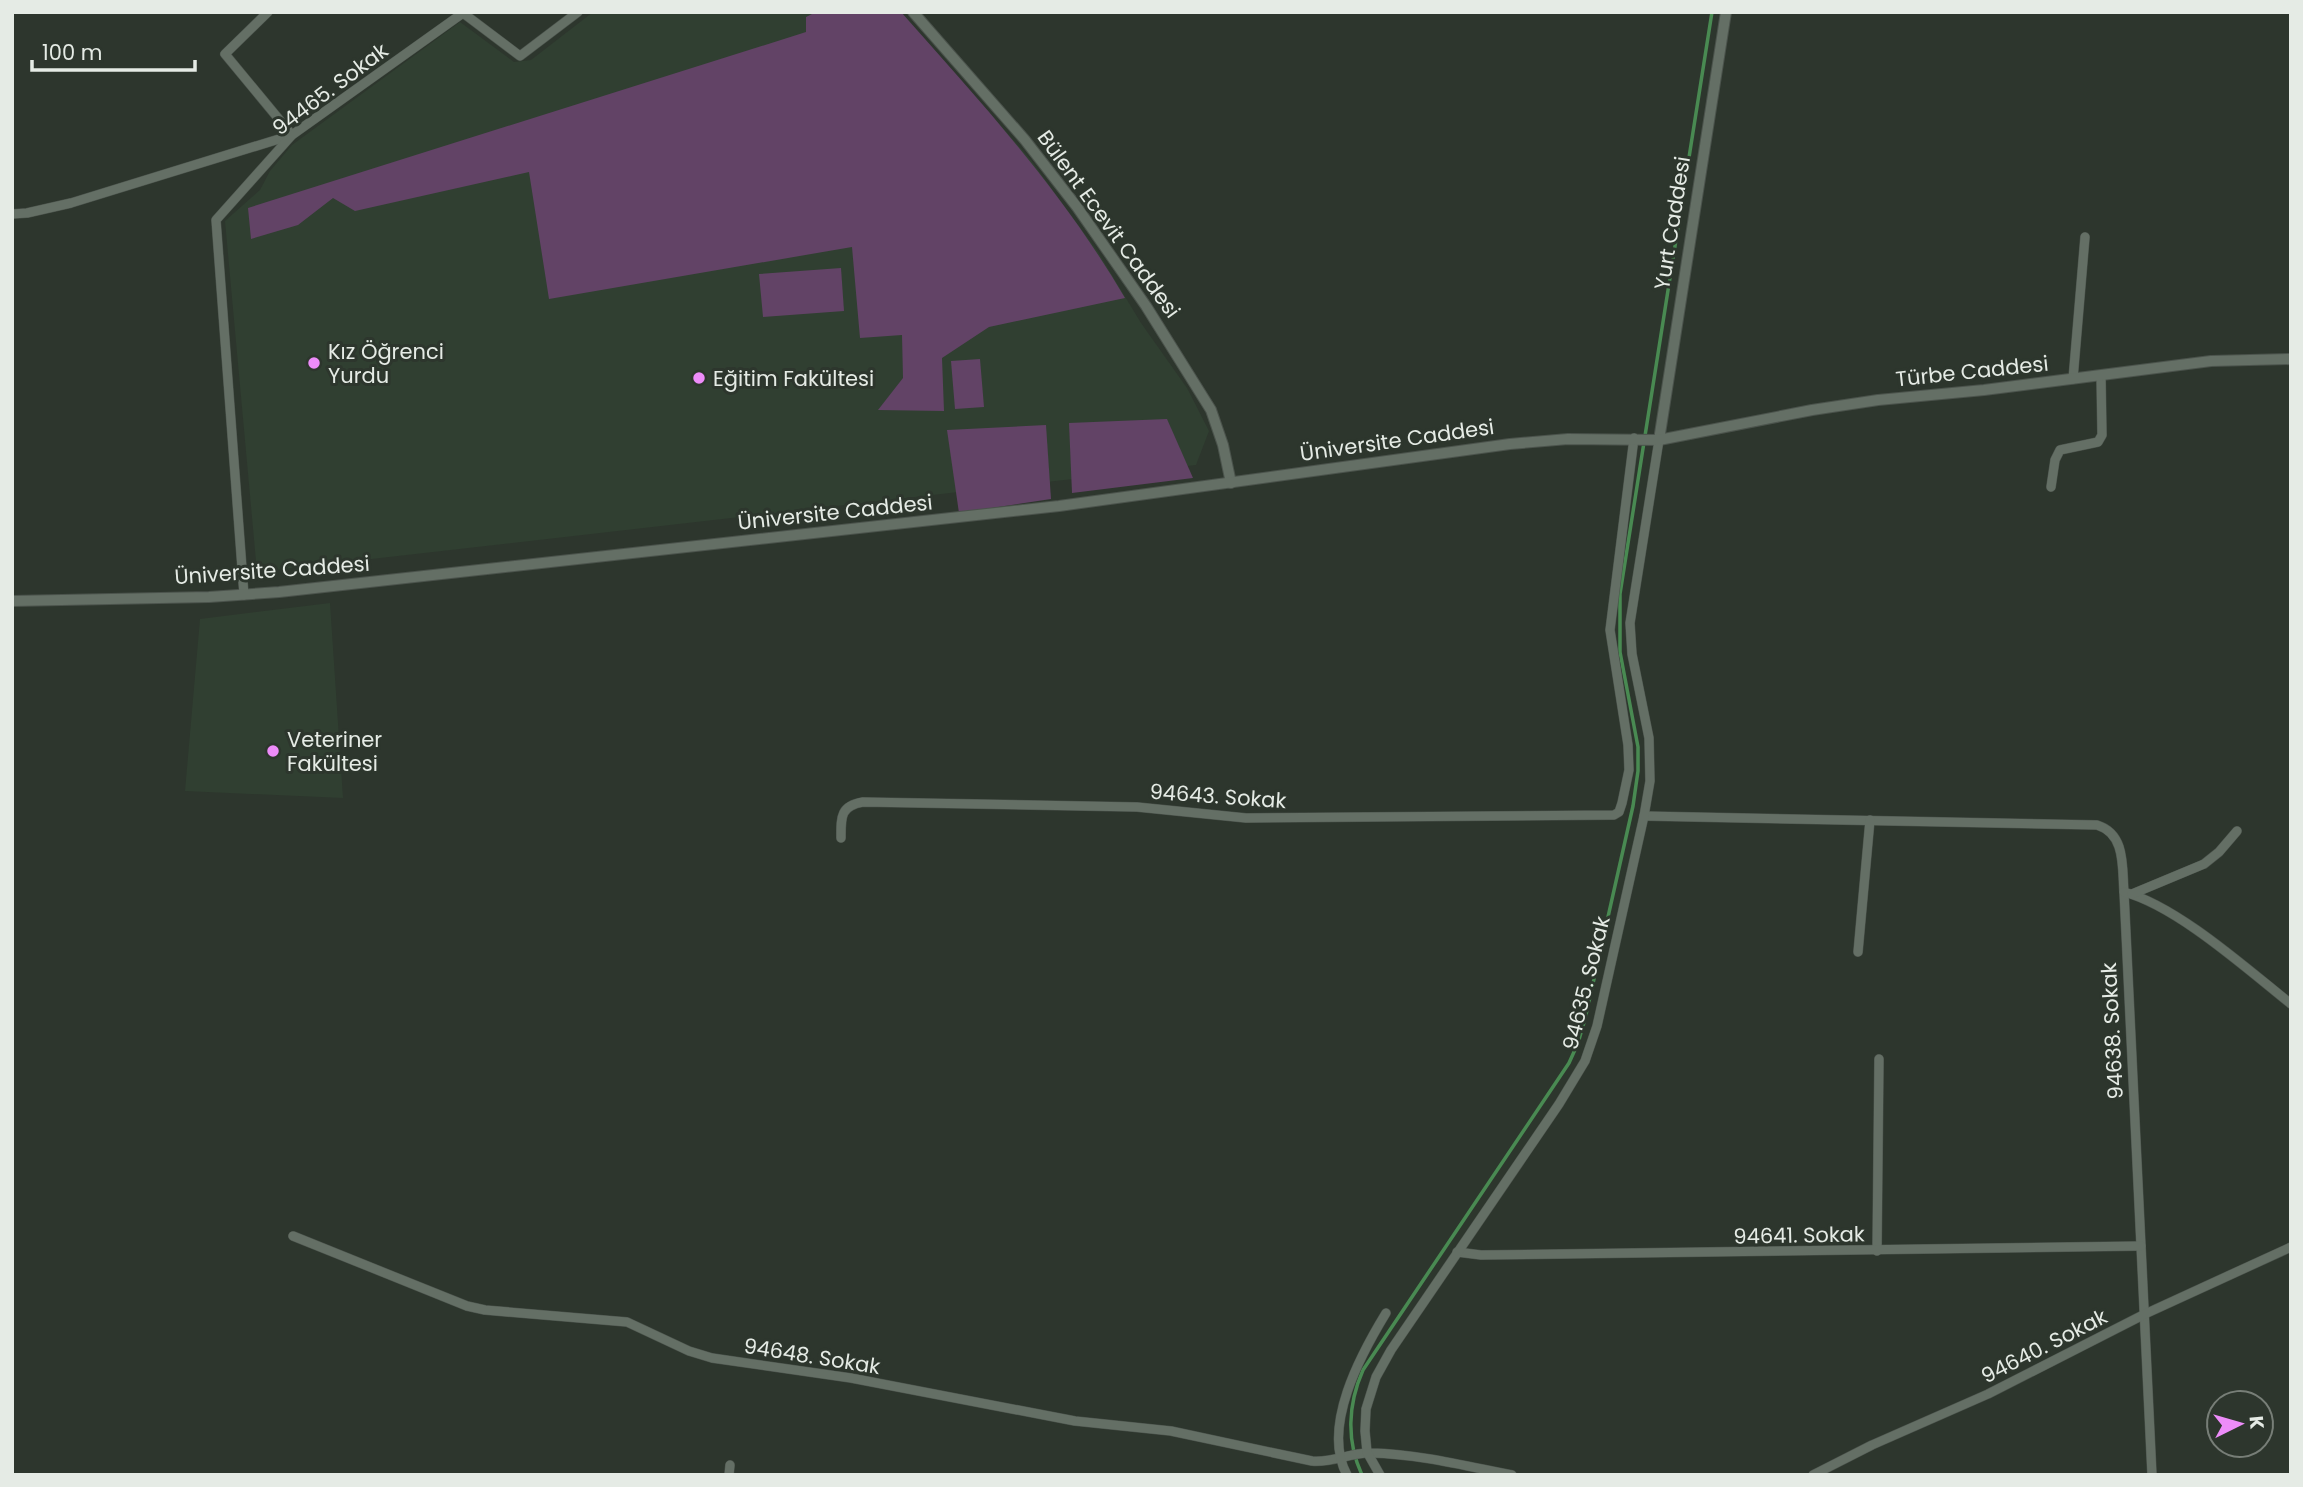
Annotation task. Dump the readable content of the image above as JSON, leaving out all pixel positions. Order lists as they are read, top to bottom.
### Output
{
  "streets": {
    "street": [
      "94465. Sokak",
      "Yurt Caddesi",
      "Bülent Ecevit Caddesi",
      "Türbe Caddesi",
      "Üniversite Caddesi",
      "94643. Sokak",
      "94635. Sokak",
      "94638. Sokak",
      "94641. Sokak",
      "94640. Sokak",
      "94648. Sokak"
    ]
  },
  "crossings": [
    ["94465. Sokak", "Üniversite Caddesi"],
    ["Yurt Caddesi", "Türbe Caddesi"],
    ["Yurt Caddesi", "Üniversite Caddesi"],
    ["Yurt Caddesi", "94635. Sokak"],
    ["Bülent Ecevit Caddesi", "Üniversite Caddesi"],
    ["Türbe Caddesi", "Üniversite Caddesi"],
    ["Türbe Caddesi", "94635. Sokak"],
    ["Üniversite Caddesi", "94643. Sokak"],
    ["Üniversite Caddesi", "94635. Sokak"],
    ["94635. Sokak", "94638. Sokak"],
    ["94635. Sokak", "94641. Sokak"],
    ["94635. Sokak", "94648. Sokak"],
    ["94638. Sokak", "94641. Sokak"],
    ["94638. Sokak", "94640. Sokak"]
  ],
  "places": ["Kız Öğrenci Yurdu", "Eğitim Fakültesi", "Veteriner Fakültesi"],
  "scale_bar": "100 m",
  "north": "right"
}
